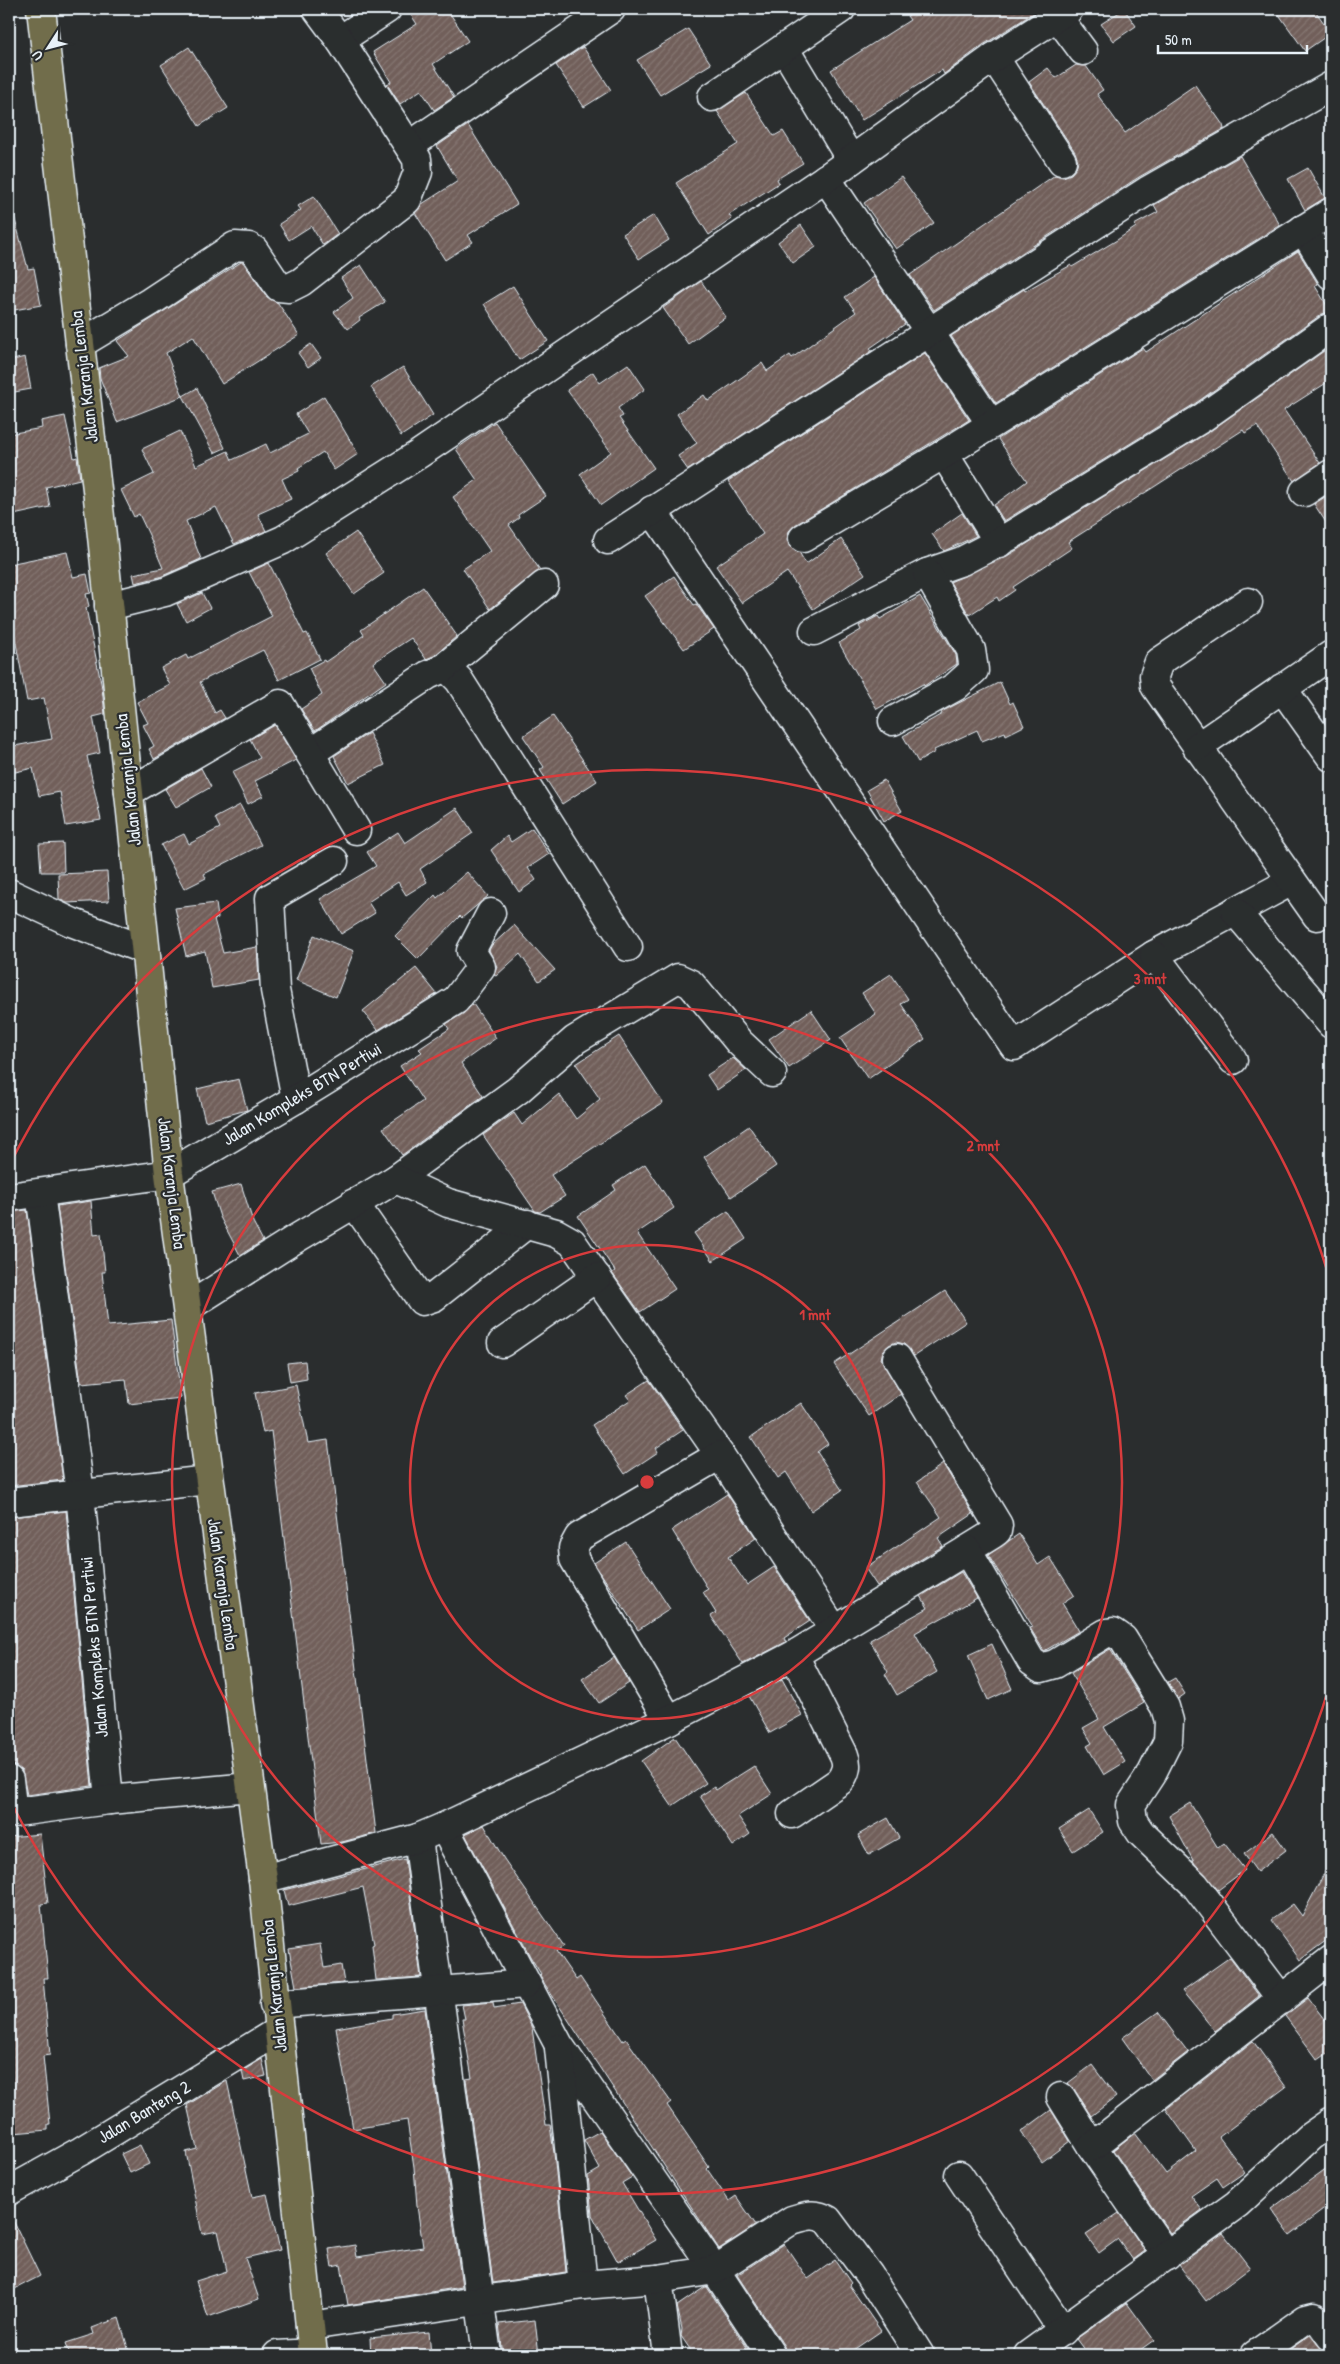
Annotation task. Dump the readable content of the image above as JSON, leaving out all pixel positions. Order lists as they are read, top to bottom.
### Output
{
  "streets": {
    "main road": ["Jalan Karanja Lemba"],
    "street": ["Jalan Kompleks BTN Pertiwi", "Jalan Banteng 2"]
  },
  "crossings": [
    ["Jalan Karanja Lemba", "Jalan Kompleks BTN Pertiwi"],
    ["Jalan Karanja Lemba", "Jalan Banteng 2"]
  ],
  "scale_bar": "50 m",
  "north": "bottom left",
  "rings": ["3 mnt", "2 mnt", "1 mnt"]
}
